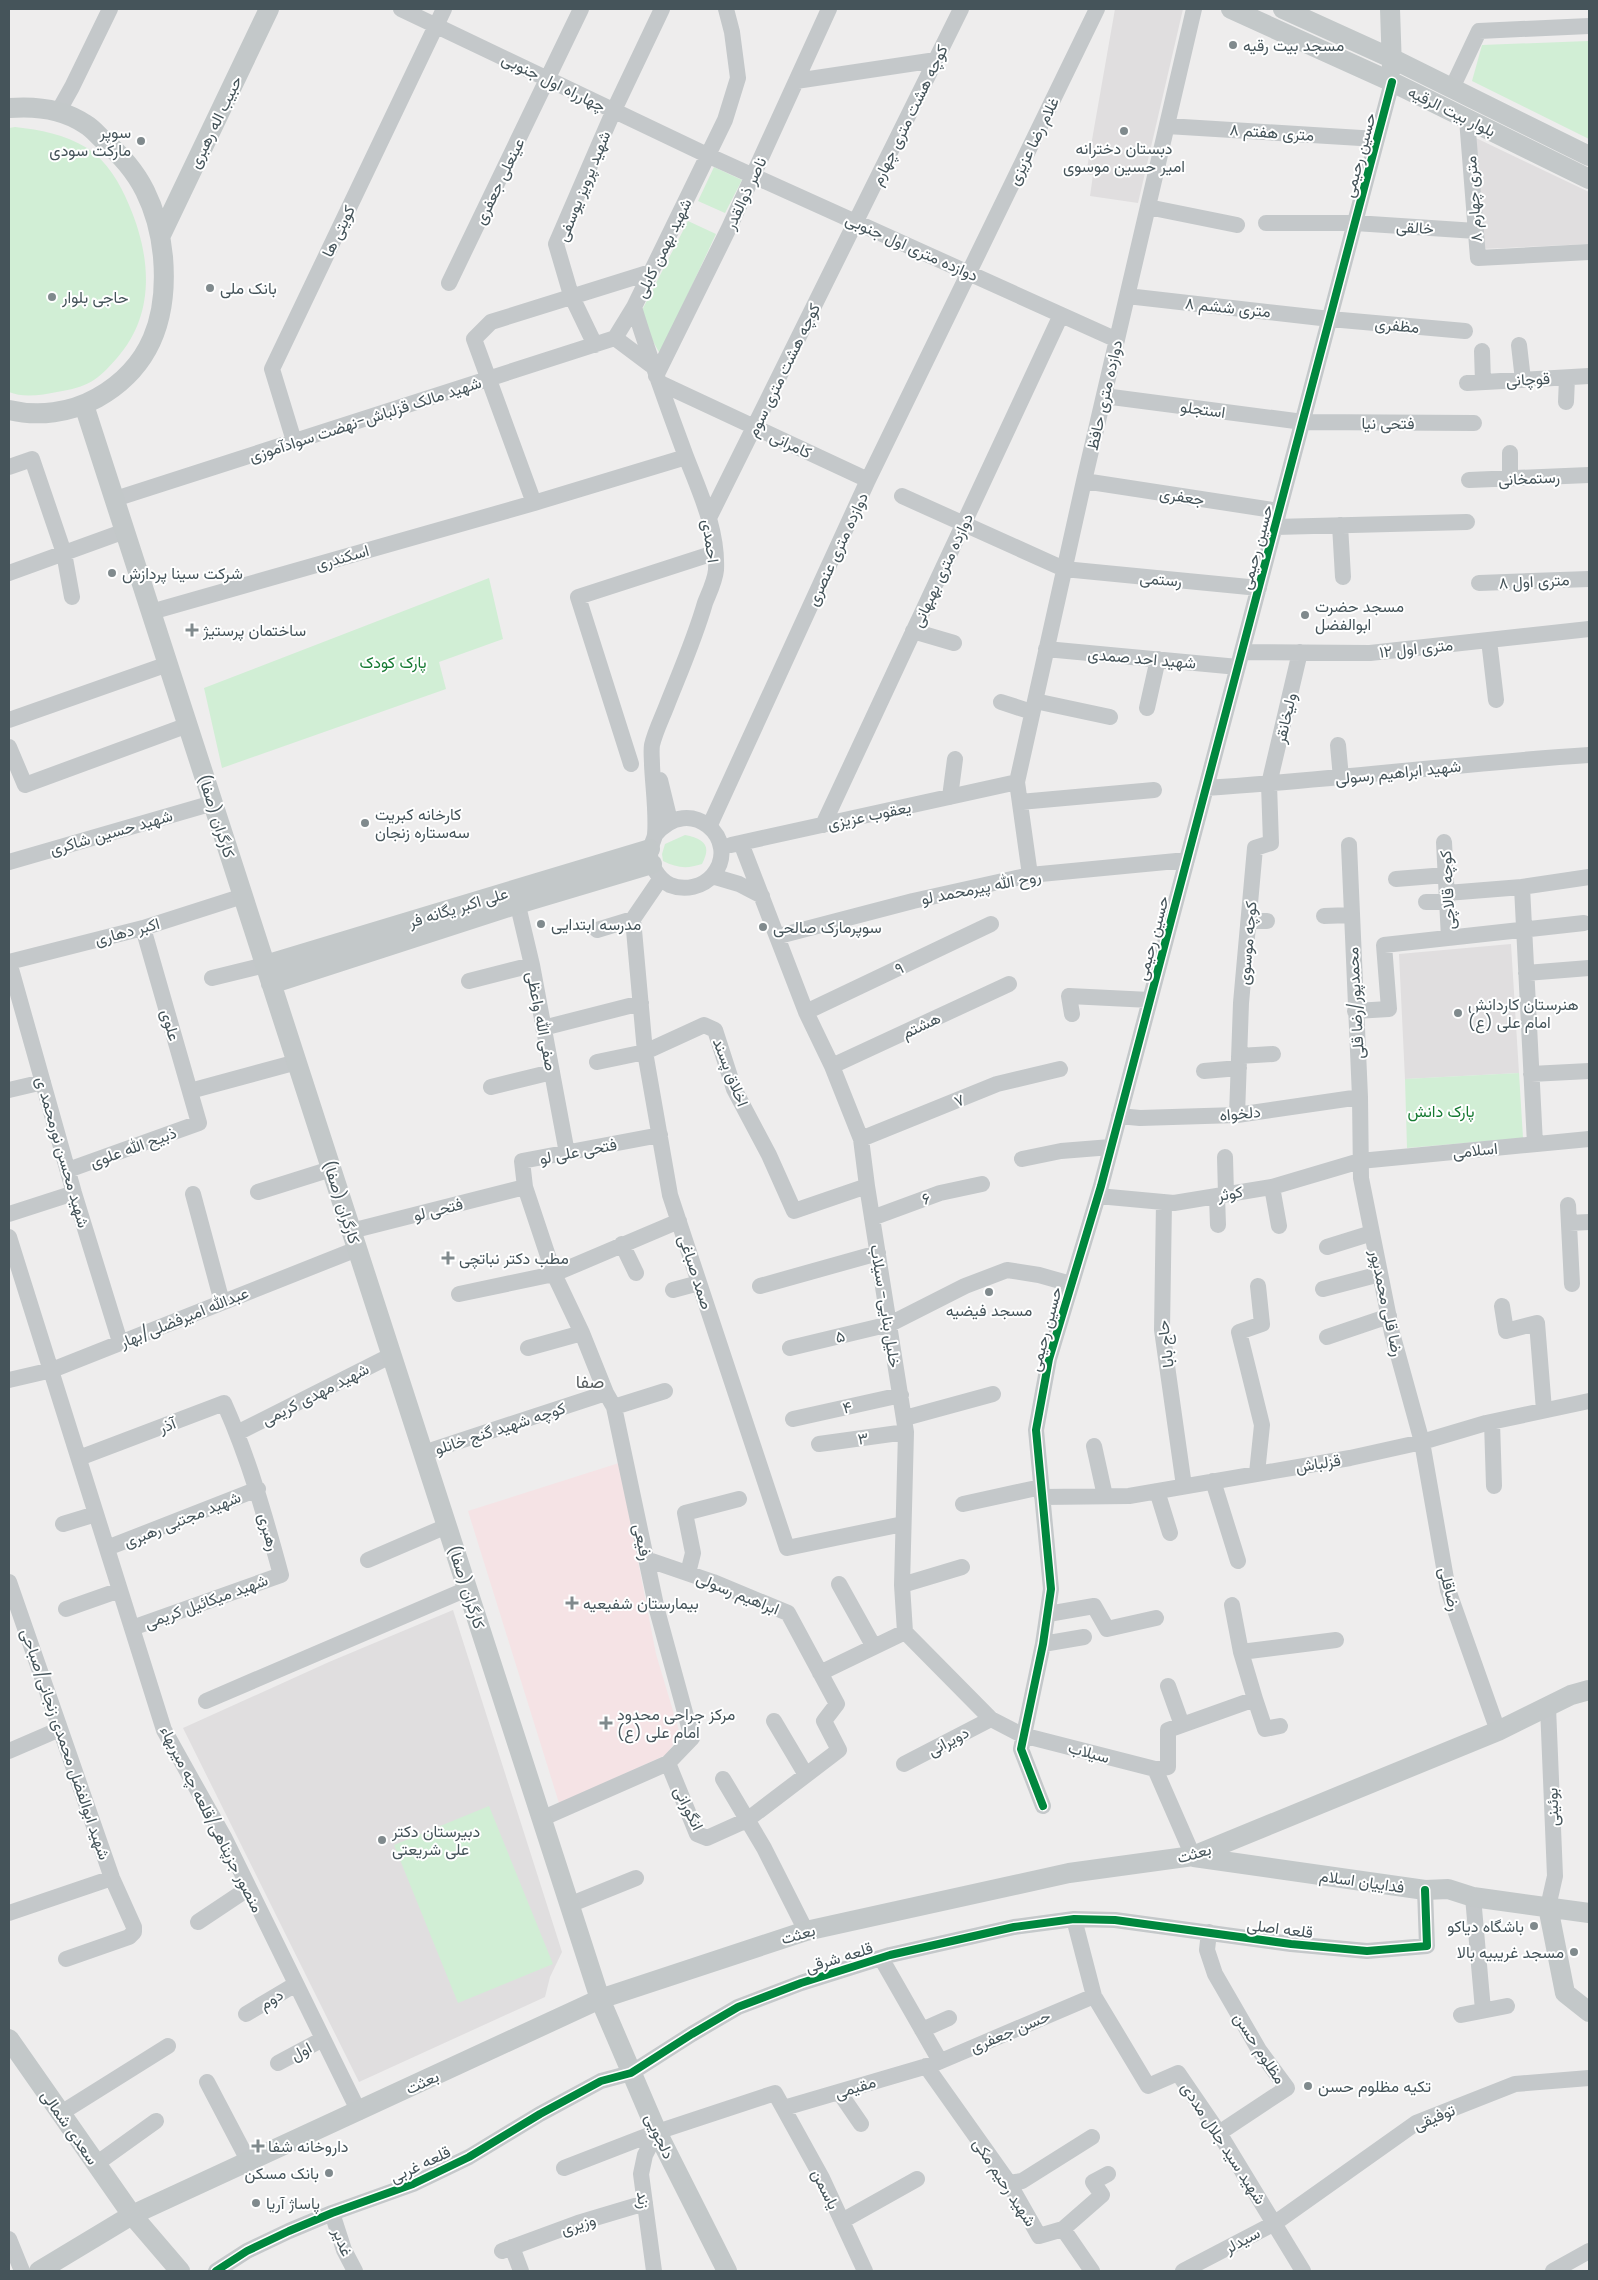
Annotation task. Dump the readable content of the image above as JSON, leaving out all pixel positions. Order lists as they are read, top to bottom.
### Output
{
  "streets": {
    "main road": [
      "بلوار بیت الرقیه",
      "حبیب اله رهبری",
      "کارگران (صفا)",
      "علی اکبر یگانه فر",
      "بعثت",
      "فداییان اسلام",
      "سعدی شمالی",
      "دلجویی"
    ],
    "street": [
      "چهارراه اول جنوبی",
      "کوچه هشت متری چهارم",
      "۸ متری هفتم",
      "غلام رضا عزیزی",
      "حسین رحیمی",
      "عینعلی جعفری",
      "شهید پرویز یوسفی",
      "ناصر ذوالقدر",
      "۸ متری چهارم",
      "خالقی",
      "کویتی ها",
      "دوازده متری اول جنوبی",
      "شهید بهمن کابلی",
      "۸ متری ششم",
      "مظفری",
      "کوچه هشت متری سوم",
      "قوچانی",
      "دوازده متری حافظ",
      "استجلو",
      "شهید مالک قزلباش-نهضت سوادآموزی",
      "فتحی نیا",
      "کامرانی",
      "رستمخانی",
      "جعفری",
      "احمدی",
      "دوازده متری عنصری",
      "اسکندری",
      "دوازده متری بهبهانی",
      "رستمی",
      "۸ متری اول",
      "۱۲ متری اول",
      "شهید احد صمدی",
      "ولیخانقر",
      "شهید ابراهیم رسولی",
      "یعقوب عزیزی",
      "شهید حسین شاکری",
      "روح الله پیرمحمد لو",
      "کوچه قالاچی",
      "اکبر دهاری",
      "کوچه موسوی",
      "۹",
      "محمدپور/رضا قلی",
      "صفی الله واعظی",
      "علوی",
      "هشتم",
      "اخلاق پسند",
      "۷",
      "دلخواه",
      "ذبیح الله علوی",
      "اسلامی",
      "فتحی علی لو",
      "شهید محسن نورمحمد ی",
      "کوثر",
      "۶",
      "فتحی لو",
      "صمد صباغی",
      "رضا قلی محمدپور",
      "خلیل بنایی- سیلاب",
      "عبدالله امیرفضلی/بهار",
      "۵",
      "حاج بابا",
      "شهید مهدی کریمی",
      "۴",
      "آذر",
      "کوچه شهید گنج خانلو",
      "۳",
      "قزلباش",
      "شهید مجتبی رهبری",
      "رهبری",
      "رفیعی",
      "رضاقلی",
      "ابراهیم رسولی",
      "شهید میکائیل کریمی",
      "دویرانی",
      "شهید ابوالفضل محمدی زنجانی/صباحی",
      "سیلاب",
      "بوئینی",
      "انگورانی",
      "منصور جزپناهی/قلعه چه میربهاء",
      "قلعه اصلی",
      "قلعه شرقی",
      "دوم",
      "حسن جعفری",
      "مظلوم حسن",
      "اول",
      "مقیمی",
      "توفیقی",
      "شهید سید جلال مددی",
      "قلعه غربی",
      "شهید رحیم مکی",
      "یاسمن",
      "زند",
      "وزیری",
      "سیدلر",
      "غدیر"
    ]
  },
  "crossings": [
    ["چهارراه اول جنوبی", "عینعلی جعفری"],
    ["چهارراه اول جنوبی", "شهید پرویز یوسفی"],
    ["چهارراه اول جنوبی", "کویتی ها"],
    ["چهارراه اول جنوبی", "دوازده متری اول جنوبی"],
    ["چهارراه اول جنوبی", "شهید بهمن کابلی"],
    ["بلوار بیت الرقیه", "حسین رحیمی"],
    ["بلوار بیت الرقیه", "۸ متری چهارم"],
    ["کوچه هشت متری چهارم", "دوازده متری اول جنوبی"],
    ["کوچه هشت متری چهارم", "کوچه هشت متری سوم"],
    ["۸ متری هفتم", "حسین رحیمی"],
    ["۸ متری هفتم", "دوازده متری حافظ"],
    ["غلام رضا عزیزی", "دوازده متری اول جنوبی"],
    ["غلام رضا عزیزی", "دوازده متری عنصری"],
    ["حسین رحیمی", "خالقی"],
    ["حسین رحیمی", "۸ متری ششم"],
    ["حسین رحیمی", "مظفری"],
    ["حسین رحیمی", "استجلو"],
    ["حسین رحیمی", "فتحی نیا"],
    ["حسین رحیمی", "جعفری"],
    ["حسین رحیمی", "رستمی"],
    ["حسین رحیمی", "۱۲ متری اول"],
    ["حسین رحیمی", "شهید احد صمدی"],
    ["حسین رحیمی", "شهید ابراهیم رسولی"],
    ["حسین رحیمی", "روح الله پیرمحمد لو"],
    ["حسین رحیمی", "دلخواه"],
    ["حسین رحیمی", "کوثر"],
    ["حسین رحیمی", "۵"],
    ["حسین رحیمی", "قزلباش"],
    ["حسین رحیمی", "سیلاب"],
    ["شهید پرویز یوسفی", "شهید مالک قزلباش-نهضت سوادآموزی"],
    ["ناصر ذوالقدر", "دوازده متری اول جنوبی"],
    ["ناصر ذوالقدر", "کامرانی"],
    ["ناصر ذوالقدر", "احمدی"],
    ["۸ متری چهارم", "خالقی"],
    ["کویتی ها", "شهید مالک قزلباش-نهضت سوادآموزی"],
    ["دوازده متری اول جنوبی", "شهید بهمن کابلی"],
    ["دوازده متری اول جنوبی", "کوچه هشت متری سوم"],
    ["دوازده متری اول جنوبی", "دوازده متری حافظ"],
    ["دوازده متری اول جنوبی", "دوازده متری عنصری"],
    ["دوازده متری اول جنوبی", "دوازده متری بهبهانی"],
    ["شهید بهمن کابلی", "شهید مالک قزلباش-نهضت سوادآموزی"],
    ["شهید بهمن کابلی", "کامرانی"],
    ["شهید بهمن کابلی", "احمدی"],
    ["۸ متری ششم", "مظفری"],
    ["۸ متری ششم", "دوازده متری حافظ"],
    ["کوچه هشت متری سوم", "کامرانی"],
    ["کوچه هشت متری سوم", "احمدی"],
    ["دوازده متری حافظ", "استجلو"],
    ["دوازده متری حافظ", "جعفری"],
    ["دوازده متری حافظ", "رستمی"],
    ["دوازده متری حافظ", "شهید احد صمدی"],
    ["دوازده متری حافظ", "یعقوب عزیزی"],
    ["استجلو", "فتحی نیا"],
    ["شهید مالک قزلباش-نهضت سوادآموزی", "کامرانی"],
    ["شهید مالک قزلباش-نهضت سوادآموزی", "کارگران (صفا)"],
    ["کامرانی", "احمدی"],
    ["کامرانی", "دوازده متری عنصری"],
    ["احمدی", "دوازده متری عنصری"],
    ["احمدی", "اسکندری"],
    ["احمدی", "یعقوب عزیزی"],
    ["احمدی", "علی اکبر یگانه فر"],
    ["دوازده متری عنصری", "یعقوب عزیزی"],
    ["دوازده متری عنصری", "علی اکبر یگانه فر"],
    ["اسکندری", "کارگران (صفا)"],
    ["دوازده متری بهبهانی", "یعقوب عزیزی"],
    ["۱۲ متری اول", "شهید احد صمدی"],
    ["۱۲ متری اول", "ولیخانقر"],
    ["ولیخانقر", "شهید ابراهیم رسولی"],
    ["ولیخانقر", "کوچه موسوی"],
    ["شهید ابراهیم رسولی", "کوچه موسوی"],
    ["یعقوب عزیزی", "علی اکبر یگانه فر"],
    ["یعقوب عزیزی", "خلیل بنایی- سیلاب"],
    ["کارگران (صفا)", "شهید حسین شاکری"],
    ["کارگران (صفا)", "علی اکبر یگانه فر"],
    ["کارگران (صفا)", "اکبر دهاری"],
    ["کارگران (صفا)", "فتحی لو"],
    ["کارگران (صفا)", "عبدالله امیرفضلی/بهار"],
    ["کارگران (صفا)", "شهید مهدی کریمی"],
    ["کارگران (صفا)", "کوچه شهید گنج خانلو"],
    ["کارگران (صفا)", "رفیعی"],
    ["کارگران (صفا)", "بعثت"],
    ["کارگران (صفا)", "دلجویی"],
    ["روح الله پیرمحمد لو", "خلیل بنایی- سیلاب"],
    ["علی اکبر یگانه فر", "صفی الله واعظی"],
    ["اکبر دهاری", "علوی"],
    ["اکبر دهاری", "شهید محسن نورمحمد ی"],
    ["کوچه موسوی", "دلخواه"],
    ["۹", "خلیل بنایی- سیلاب"],
    ["محمدپور/رضا قلی", "دلخواه"],
    ["محمدپور/رضا قلی", "اسلامی"],
    ["محمدپور/رضا قلی", "کوثر"],
    ["محمدپور/رضا قلی", "رضا قلی محمدپور"],
    ["صفی الله واعظی", "فتحی علی لو"],
    ["علوی", "ذبیح الله علوی"],
    ["هشتم", "خلیل بنایی- سیلاب"],
    ["اخلاق پسند", "صمد صباغی"],
    ["اخلاق پسند", "خلیل بنایی- سیلاب"],
    ["۷", "خلیل بنایی- سیلاب"],
    ["ذبیح الله علوی", "شهید محسن نورمحمد ی"],
    ["اسلامی", "کوثر"],
    ["اسلامی", "رضا قلی محمدپور"],
    ["فتحی علی لو", "فتحی لو"],
    ["فتحی علی لو", "صمد صباغی"],
    ["فتحی علی لو", "رفیعی"],
    ["شهید محسن نورمحمد ی", "عبدالله امیرفضلی/بهار"],
    ["کوثر", "رضا قلی محمدپور"],
    ["کوثر", "حاج بابا"],
    ["۶", "خلیل بنایی- سیلاب"],
    ["فتحی لو", "عبدالله امیرفضلی/بهار"],
    ["فتحی لو", "رفیعی"],
    ["صمد صباغی", "خلیل بنایی- سیلاب"],
    ["رضا قلی محمدپور", "قزلباش"],
    ["رضا قلی محمدپور", "رضاقلی"],
    ["خلیل بنایی- سیلاب", "۵"],
    ["خلیل بنایی- سیلاب", "۴"],
    ["خلیل بنایی- سیلاب", "۳"],
    ["عبدالله امیرفضلی/بهار", "منصور جزپناهی/قلعه چه میربهاء"],
    ["حاج بابا", "قزلباش"],
    ["شهید مهدی کریمی", "آذر"],
    ["شهید مهدی کریمی", "رهبری"],
    ["آذر", "رهبری"],
    ["آذر", "منصور جزپناهی/قلعه چه میربهاء"],
    ["کوچه شهید گنج خانلو", "رفیعی"],
    ["قزلباش", "رضاقلی"],
    ["شهید مجتبی رهبری", "رهبری"],
    ["شهید مجتبی رهبری", "منصور جزپناهی/قلعه چه میربهاء"],
    ["رهبری", "شهید میکائیل کریمی"],
    ["رفیعی", "ابراهیم رسولی"],
    ["رفیعی", "انگورانی"],
    ["رضاقلی", "بعثت"],
    ["ابراهیم رسولی", "انگورانی"],
    ["شهید میکائیل کریمی", "منصور جزپناهی/قلعه چه میربهاء"],
    ["بوئینی", "بعثت"],
    ["بوئینی", "فداییان اسلام"],
    ["منصور جزپناهی/قلعه چه میربهاء", "بعثت"],
    ["منصور جزپناهی/قلعه چه میربهاء", "دوم"],
    ["منصور جزپناهی/قلعه چه میربهاء", "اول"],
    ["بعثت", "فداییان اسلام"],
    ["بعثت", "سعدی شمالی"],
    ["بعثت", "دلجویی"],
    ["فداییان اسلام", "قلعه اصلی"],
    ["قلعه اصلی", "قلعه شرقی"],
    ["قلعه اصلی", "مظلوم حسن"],
    ["قلعه اصلی", "شهید سید جلال مددی"],
    ["قلعه شرقی", "دلجویی"],
    ["قلعه شرقی", "شهید سید جلال مددی"],
    ["قلعه شرقی", "قلعه غربی"],
    ["قلعه شرقی", "شهید رحیم مکی"],
    ["حسن جعفری", "مقیمی"],
    ["حسن جعفری", "شهید سید جلال مددی"],
    ["حسن جعفری", "شهید رحیم مکی"],
    ["مظلوم حسن", "شهید سید جلال مددی"],
    ["مقیمی", "شهید رحیم مکی"],
    ["مقیمی", "یاسمن"],
    ["توفیقی", "شهید سید جلال مددی"],
    ["توفیقی", "سیدلر"],
    ["دلجویی", "قلعه غربی"],
    ["دلجویی", "یاسمن"],
    ["دلجویی", "زند"],
    ["شهید سید جلال مددی", "سیدلر"],
    ["قلعه غربی", "غدیر"],
    ["یاسمن", "زند"],
    ["زند", "وزیری"]
  ],
  "districts": ["صفا"],
  "parks": ["پارک کودک", "پارک دانش"],
  "places": {
    "other": [
      "مسجد بیت رقیه",
      "دبستان دخترانه امیر حسین موسوی",
      "سوپر مارکت سودی",
      "بانک ملی",
      "حاجی بلوار",
      "شرکت سینا پردازش",
      "مسجد حضرت ابوالفضل",
      "کارخانه کبریت سه‌ستاره زنجان",
      "مدرسه ابتدایی",
      "سوپرمارک صالحی",
      "هنرستان کاردانش امام علی (ع)",
      "مسجد فیضیه",
      "دبیرستان دکتر علی شریعتی",
      "باشگاه دیاکو",
      "مسجد غریبیه بالا",
      "تکیه مظلوم حسن",
      "بانک مسکن",
      "پاساژ آریا"
    ],
    "health": [
      "ساختمان پرستیژ",
      "مطب دکتر نباتچی",
      "بیمارستان شفیعیه",
      "مرکز جراحی محدود امام علی (ع)",
      "داروخانه شفا"
    ]
  }
}
